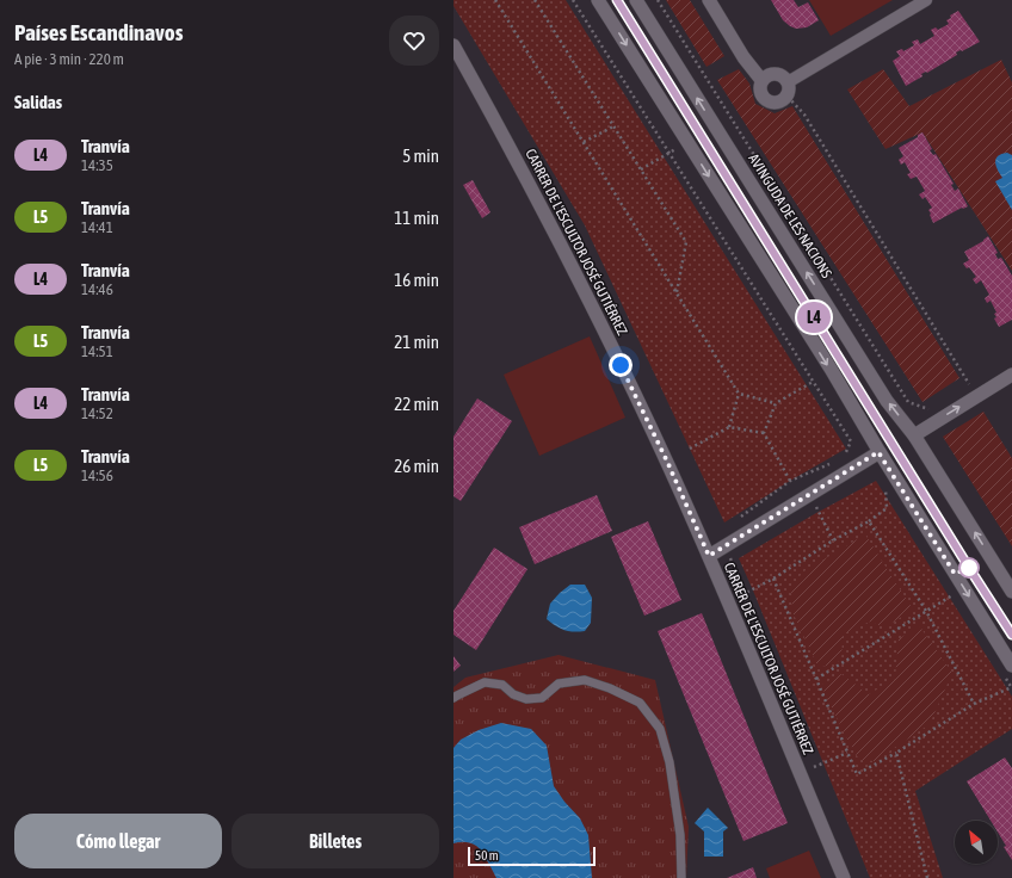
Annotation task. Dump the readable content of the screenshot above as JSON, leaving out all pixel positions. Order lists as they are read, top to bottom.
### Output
{
  "streets": {
    "main road": ["AVINGUDA DE LES NACIONS", "CARRER DE L'ESCULTOR JOSÉ GUTIÉRREZ"]
  },
  "lines": ["tram line L4"],
  "scale_bar": "50 m",
  "north": "top left",
  "page": {
    "heading": [
      ["Países Escandinavos", "A pie · 3 min · 220 m"],
      "Salidas"
    ],
    "on_map": "L4",
    "list": [
      {
        "mark": "L4",
        "name": "Tranvía",
        "note": "14:35",
        "value": "5 min"
      },
      {
        "mark": "L5",
        "name": "Tranvía",
        "note": "14:41",
        "value": "11 min"
      },
      {
        "mark": "L4",
        "name": "Tranvía",
        "note": "14:46",
        "value": "16 min"
      },
      {
        "mark": "L5",
        "name": "Tranvía",
        "note": "14:51",
        "value": "21 min"
      },
      {
        "mark": "L4",
        "name": "Tranvía",
        "note": "14:52",
        "value": "22 min"
      },
      {
        "mark": "L5",
        "name": "Tranvía",
        "note": "14:56",
        "value": "26 min"
      }
    ],
    "buttons": ["Cómo llegar", "Billetes"],
    "scale": "50 m"
  }
}
